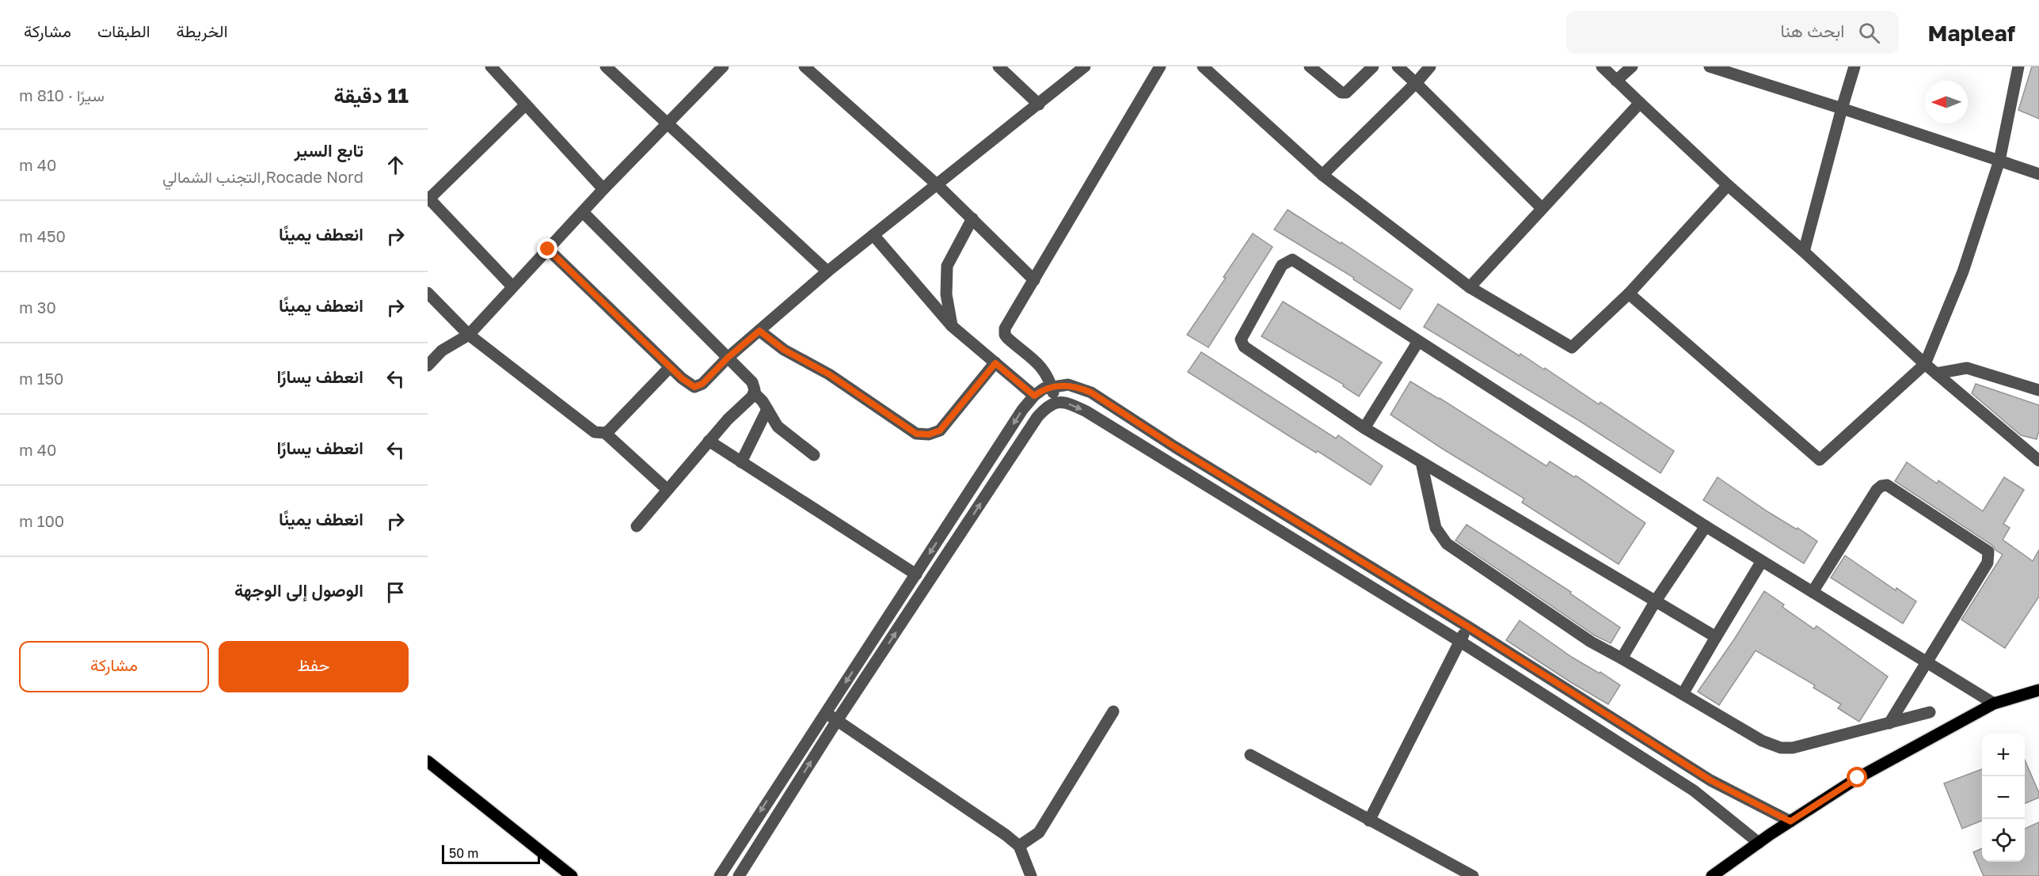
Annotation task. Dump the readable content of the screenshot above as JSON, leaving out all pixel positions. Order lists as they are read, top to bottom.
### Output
{
  "scale_bar": "50 m",
  "north": "left",
  "page": {
    "header": "Mapleaf",
    "search": "ابحث هنا",
    "nav": ["الخريطة", "الطبقات", "مشاركة"],
    "heading": ["11 دقيقة", "سيرًا · 810 m"],
    "list": [
      ["تابع السير", "Rocade Nord,التجنب الشمالي", "40 m"],
      ["انعطف يمينًا", "450 m"],
      ["انعطف يمينًا", "30 m"],
      ["انعطف يسارًا", "150 m"],
      ["انعطف يسارًا", "40 m"],
      ["انعطف يمينًا", "100 m"],
      "الوصول إلى الوجهة"
    ],
    "buttons": ["حفظ", "مشاركة"],
    "map_buttons": ["+", "−"],
    "scale": "50 m"
  }
}
